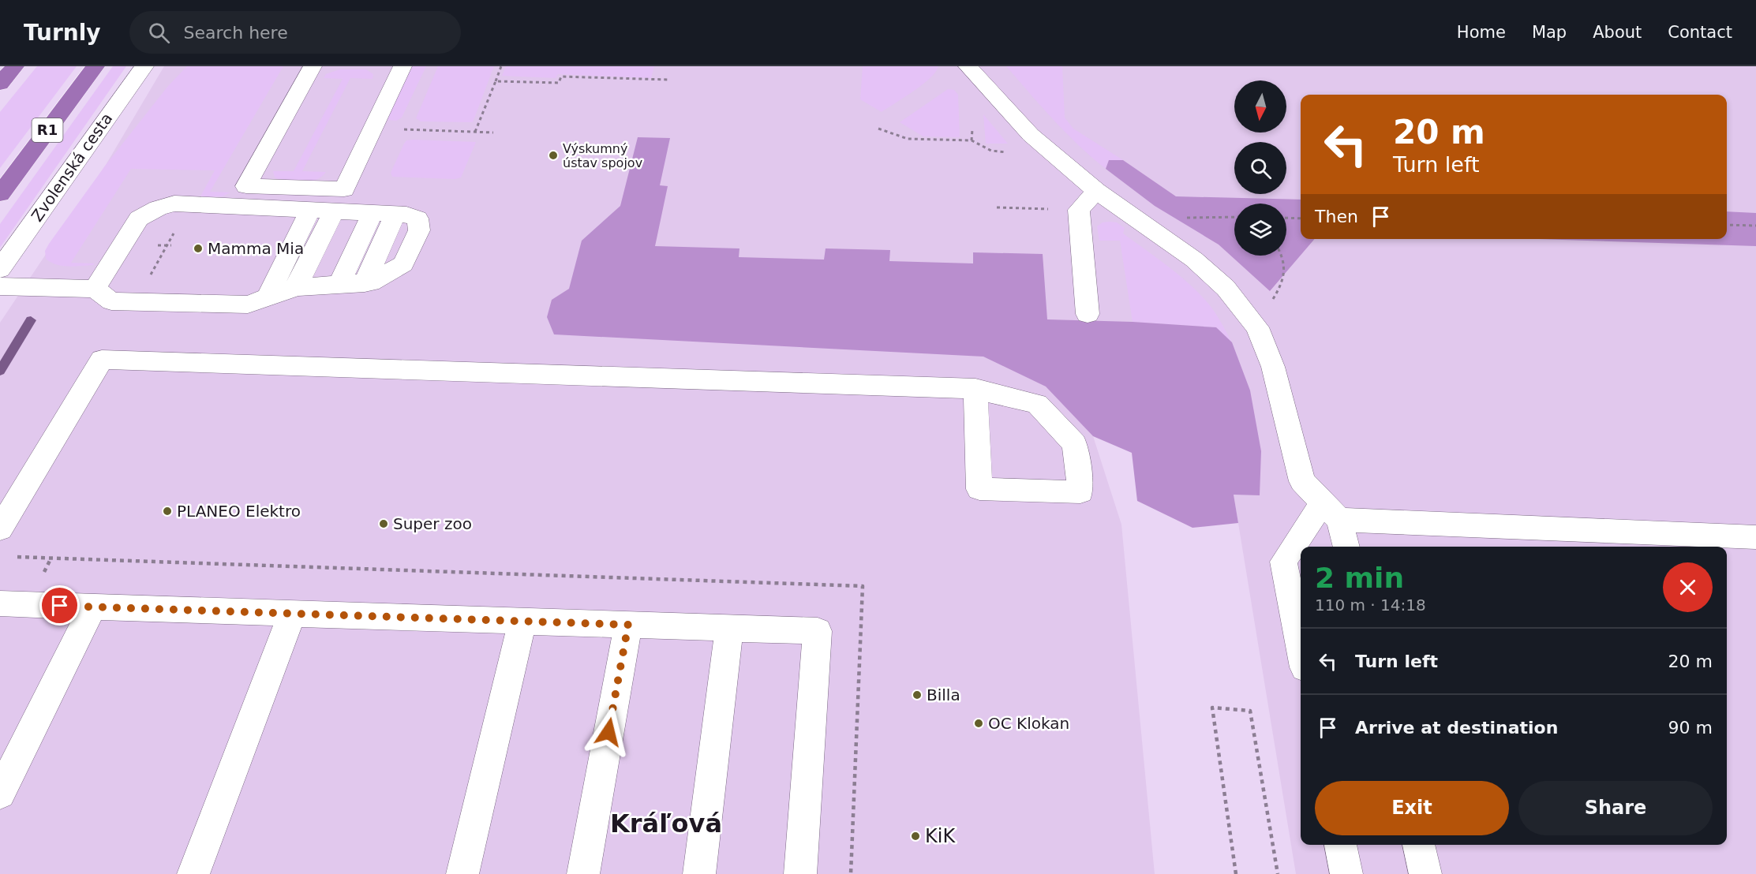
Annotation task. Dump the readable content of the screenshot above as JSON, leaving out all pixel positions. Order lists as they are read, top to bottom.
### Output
{
  "streets": {
    "highway": ["R1"],
    "street": ["Zvolenská cesta"]
  },
  "districts": ["Kráľová"],
  "places": [
    "Výskumný ústav spojov",
    "Mamma Mia",
    "PLANEO Elektro",
    "Super zoo",
    "Billa",
    "OC Klokan",
    "KiK"
  ],
  "north": "bottom",
  "page": {
    "header": "Turnly",
    "search": "Search here",
    "nav": [
      "Home",
      "Map",
      "About",
      "Contact"
    ],
    "turn": ["20 m", "Turn left"],
    "then": "Then",
    "heading": ["2 min", "110 m · 14:18"],
    "list": [
      {
        "name": "Turn left",
        "value": "20 m"
      },
      {
        "name": "Arrive at destination",
        "value": "90 m"
      }
    ],
    "buttons": ["Exit", "Share"]
  }
}
